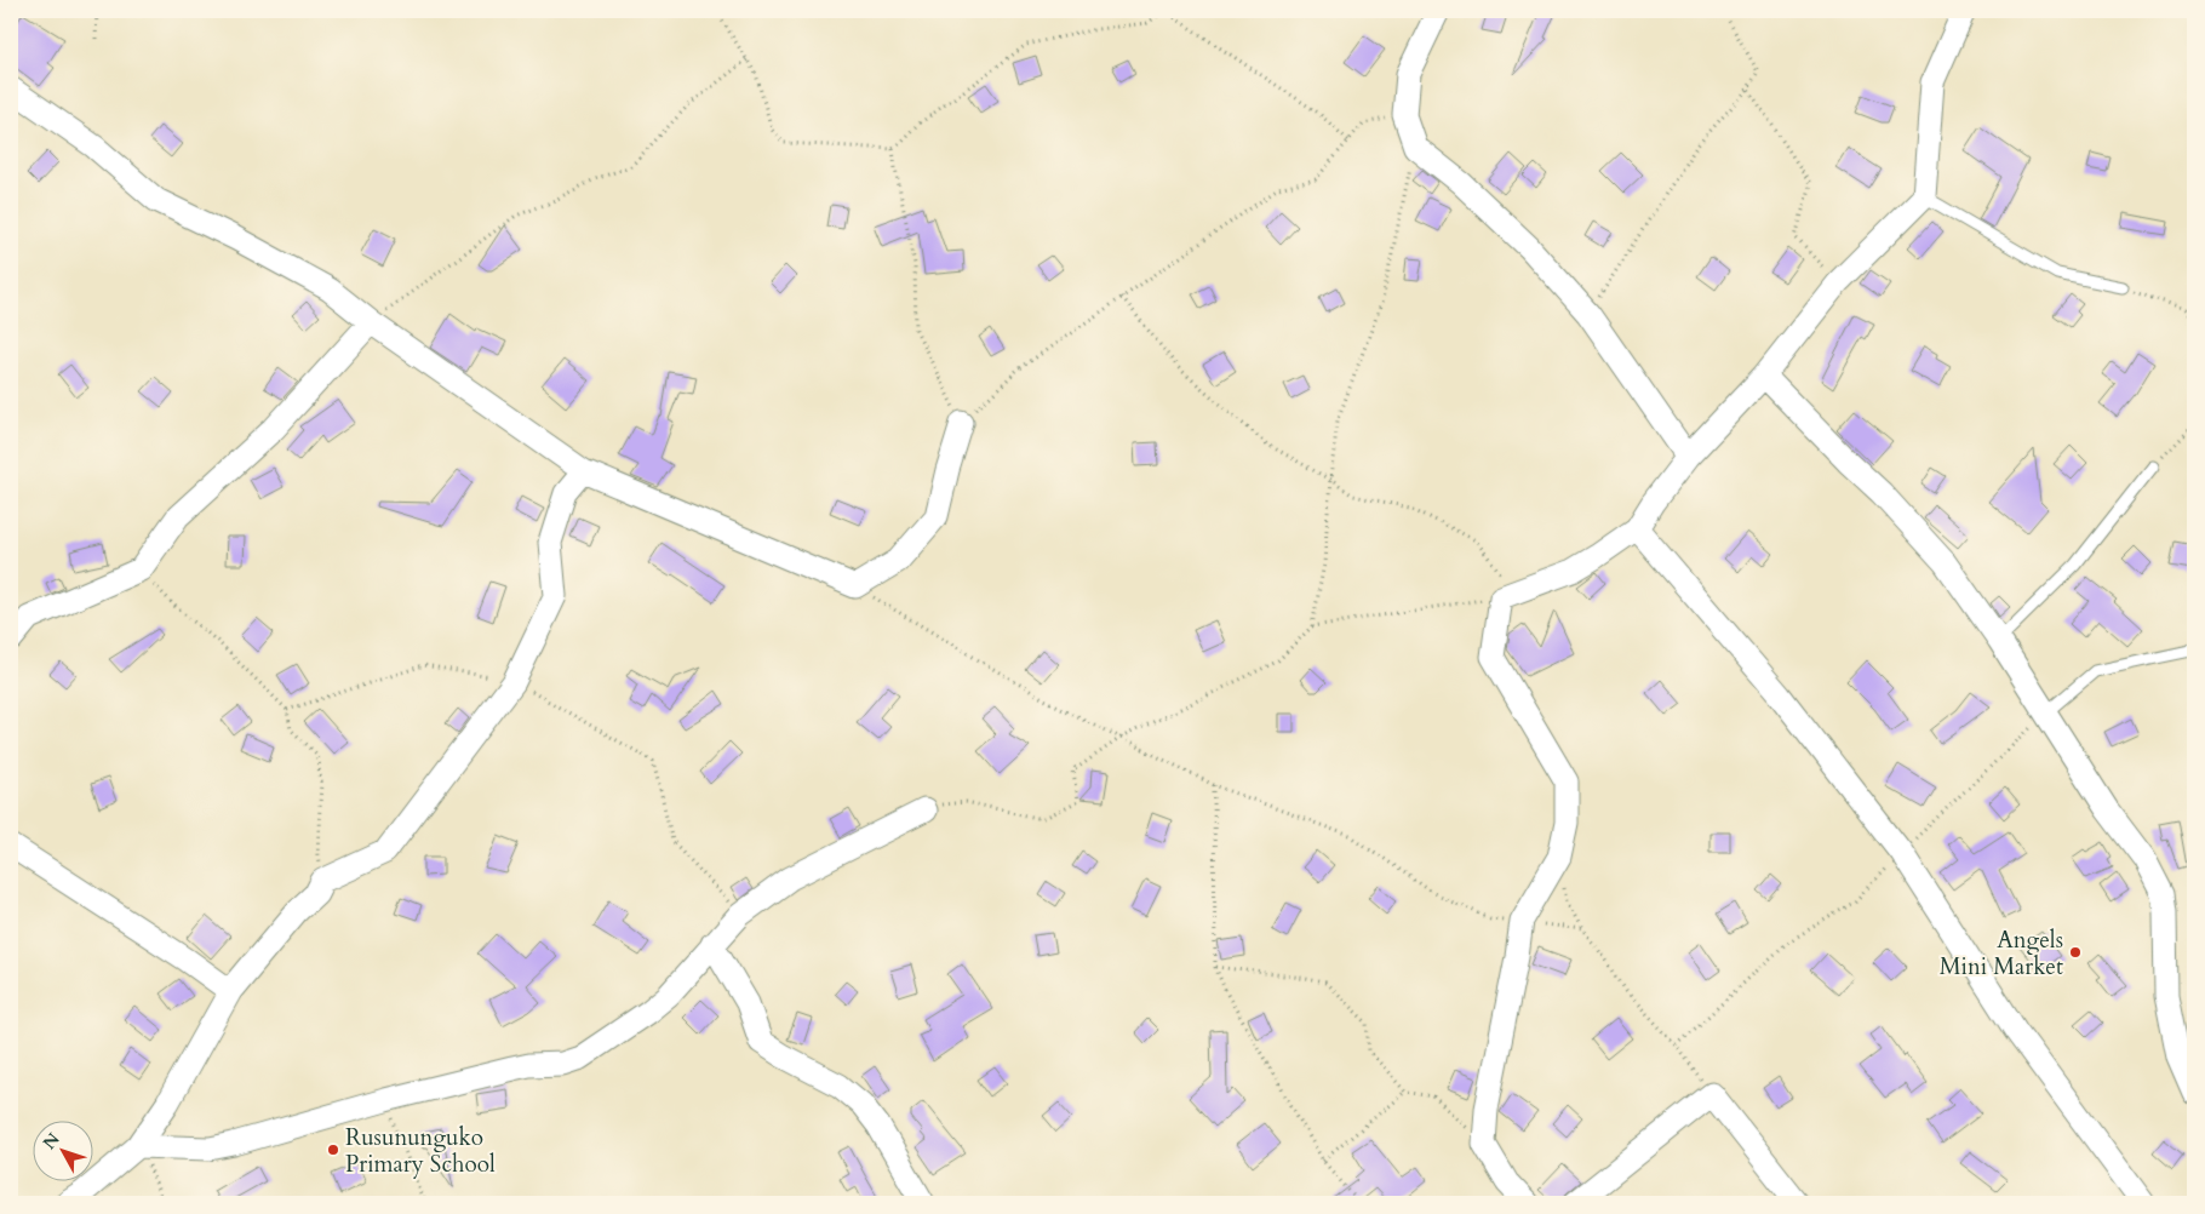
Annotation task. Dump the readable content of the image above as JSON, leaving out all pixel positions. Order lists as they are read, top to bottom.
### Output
{
  "places": ["Angels Mini Market", "Rusununguko Primary School"],
  "north": "top left"
}
